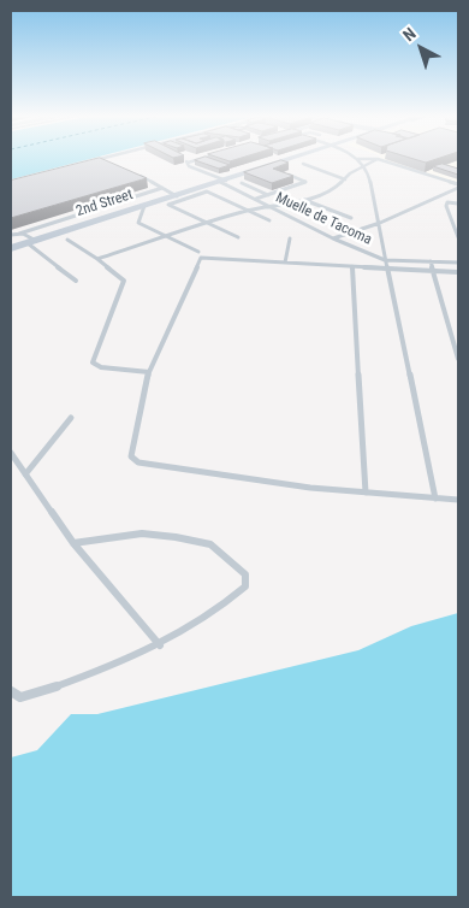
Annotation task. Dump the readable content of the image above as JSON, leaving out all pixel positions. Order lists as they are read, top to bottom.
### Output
{
  "streets": {
    "street": ["2nd Street"],
    "lane": ["Muelle de Tacoma"]
  },
  "crossings": [
    ["2nd Street", "Muelle de Tacoma"]
  ],
  "north": "top left"
}
